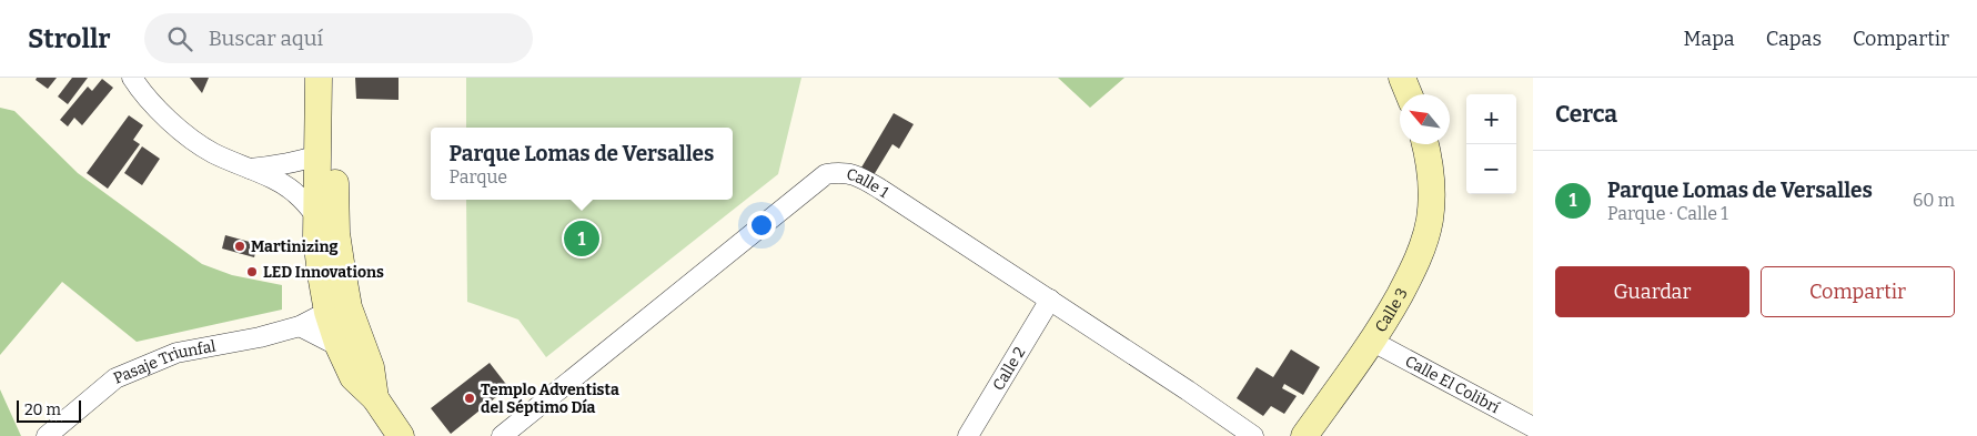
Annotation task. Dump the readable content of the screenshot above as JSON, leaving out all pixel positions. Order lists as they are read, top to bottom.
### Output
{
  "streets": {
    "main road": ["Calle 3"],
    "street": [
      "Calle 1",
      "Pasaje Triunfal",
      "Calle 2",
      "Calle El Colibrí"
    ]
  },
  "crossings": [
    ["Calle 1", "Calle 2"],
    ["Calle 3", "Calle El Colibrí"]
  ],
  "places": ["Martinizing", "LED Innovations", "Templo Adventista del Séptimo Día"],
  "scale_bar": "20 m",
  "north": "top left",
  "page": {
    "header": "Strollr",
    "search": "Buscar aquí",
    "nav": ["Mapa", "Capas", "Compartir"],
    "heading": "Cerca",
    "map_buttons": ["+", "−"],
    "popup": ["Parque Lomas de Versalles", "Parque"],
    "list": [
      {
        "mark": "1",
        "name": "Parque Lomas de Versalles",
        "note": "Parque · Calle 1",
        "value": "60 m"
      }
    ],
    "pins": "1",
    "buttons": ["Guardar", "Compartir"],
    "scale": "20 m"
  }
}
